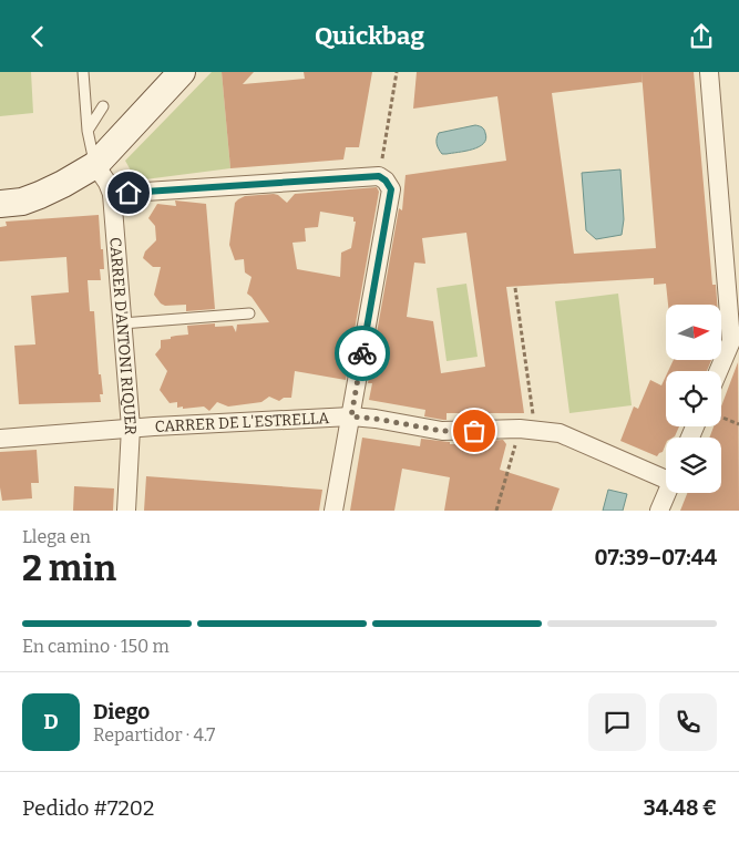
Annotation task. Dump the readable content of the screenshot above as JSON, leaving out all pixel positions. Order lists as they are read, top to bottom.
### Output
{
  "streets": {
    "street": ["CARRER D'ANTONI RIQUER", "CARRER DE L'ESTRELLA"]
  },
  "crossings": [
    ["CARRER D'ANTONI RIQUER", "CARRER DE L'ESTRELLA"]
  ],
  "north": "right",
  "page": {
    "header": "Quickbag",
    "heading": ["2 min", "Llega en", "07:39–07:44"],
    "panel": [
      "Diego",
      "Repartidor · 4.7",
      "Pedido #7202",
      "34.48 €"
    ],
    "bar": "En camino · 150 m",
    "round": "D"
  }
}
